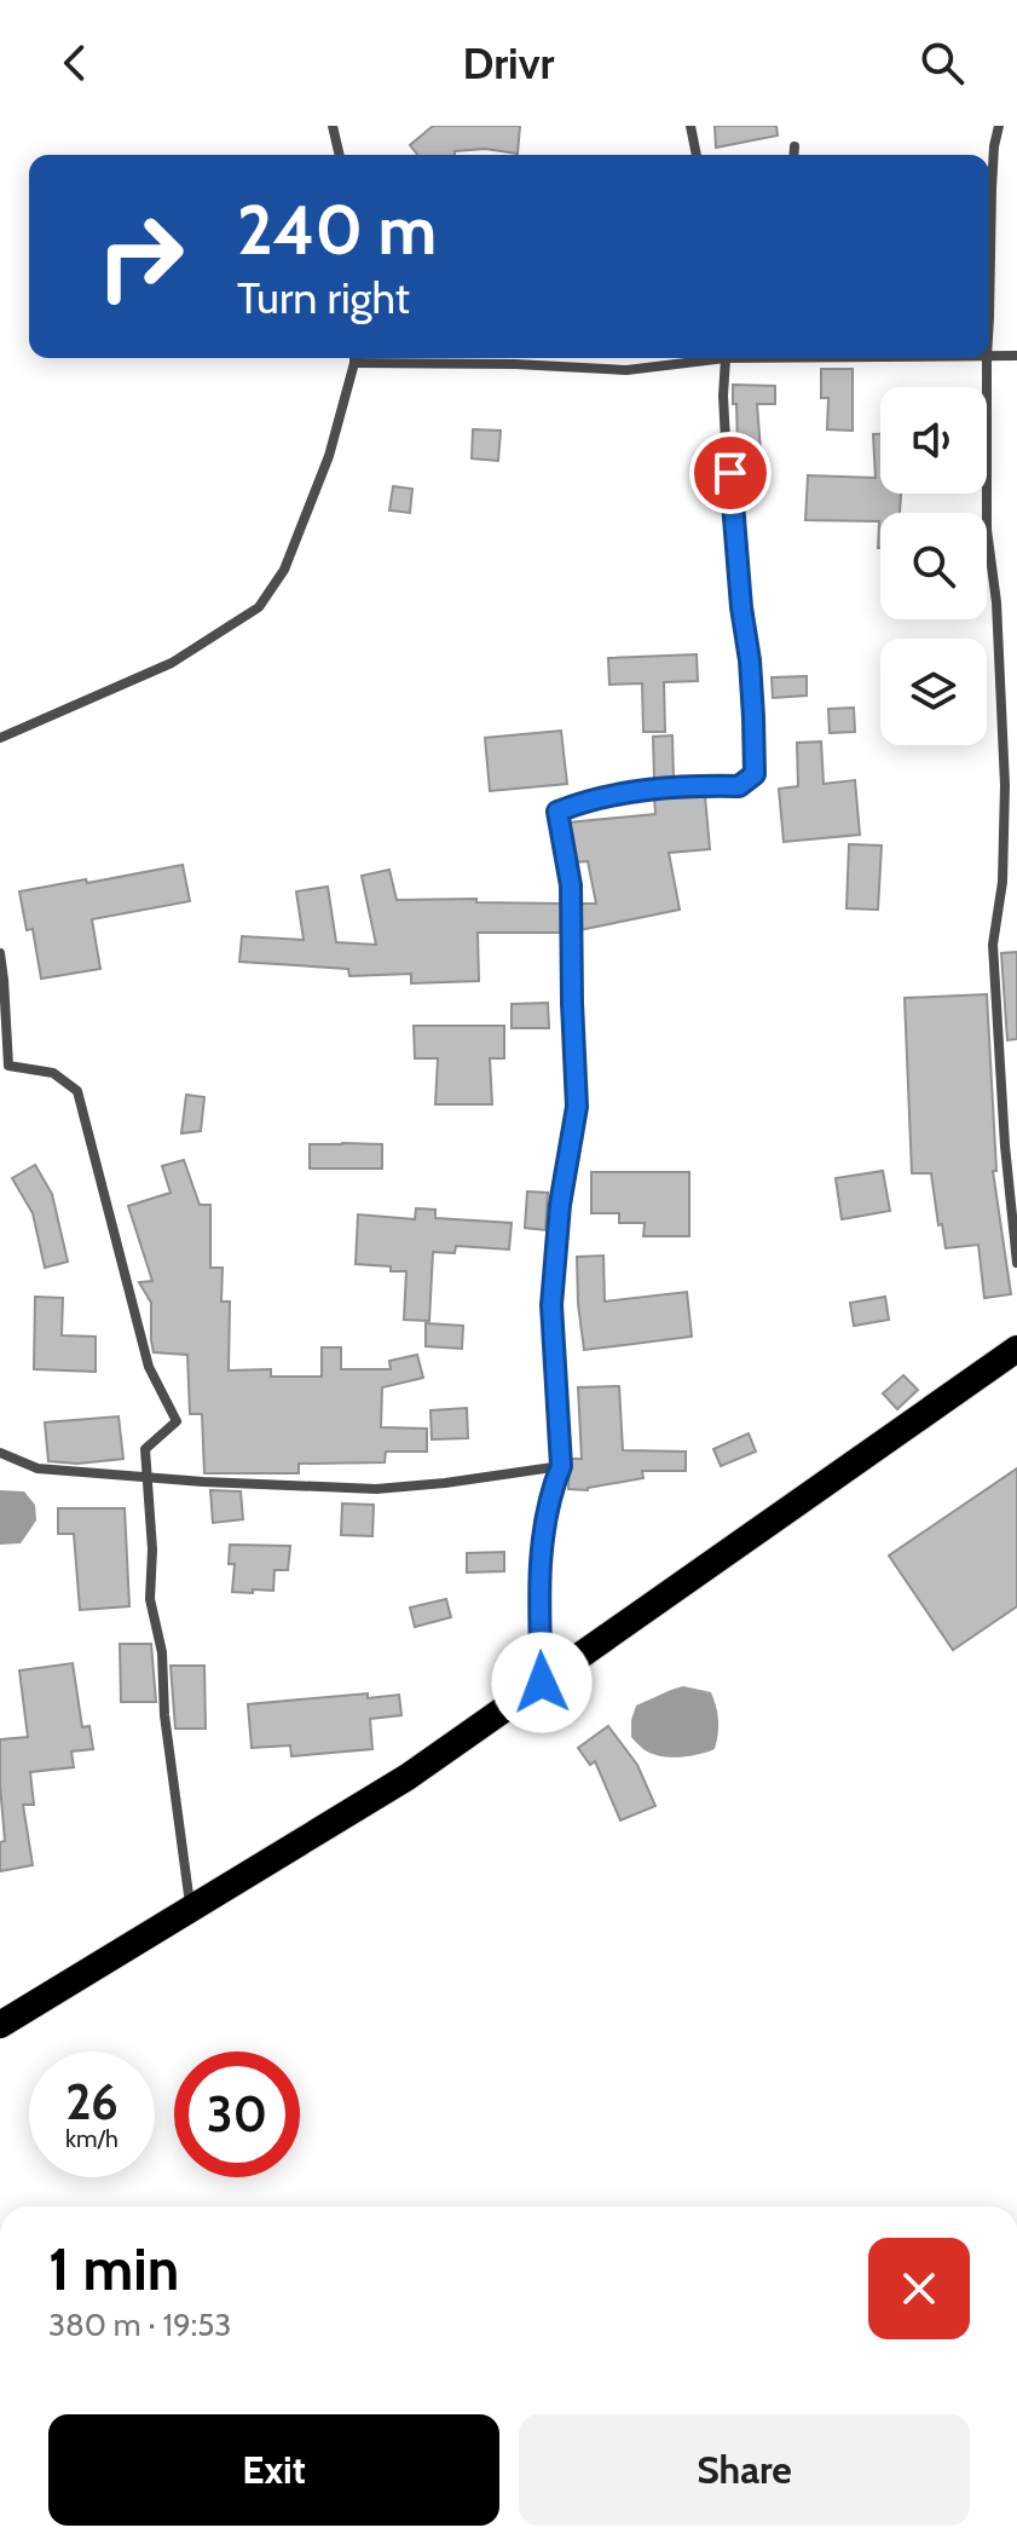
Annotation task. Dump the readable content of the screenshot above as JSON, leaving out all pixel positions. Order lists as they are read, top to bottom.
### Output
{
  "page": {
    "header": "Drivr",
    "turn": ["240 m", "Turn right"],
    "speed": "26 km/h",
    "limit": "30",
    "heading": ["1 min", "380 m · 19:53"],
    "buttons": ["Exit", "Share"]
  }
}
